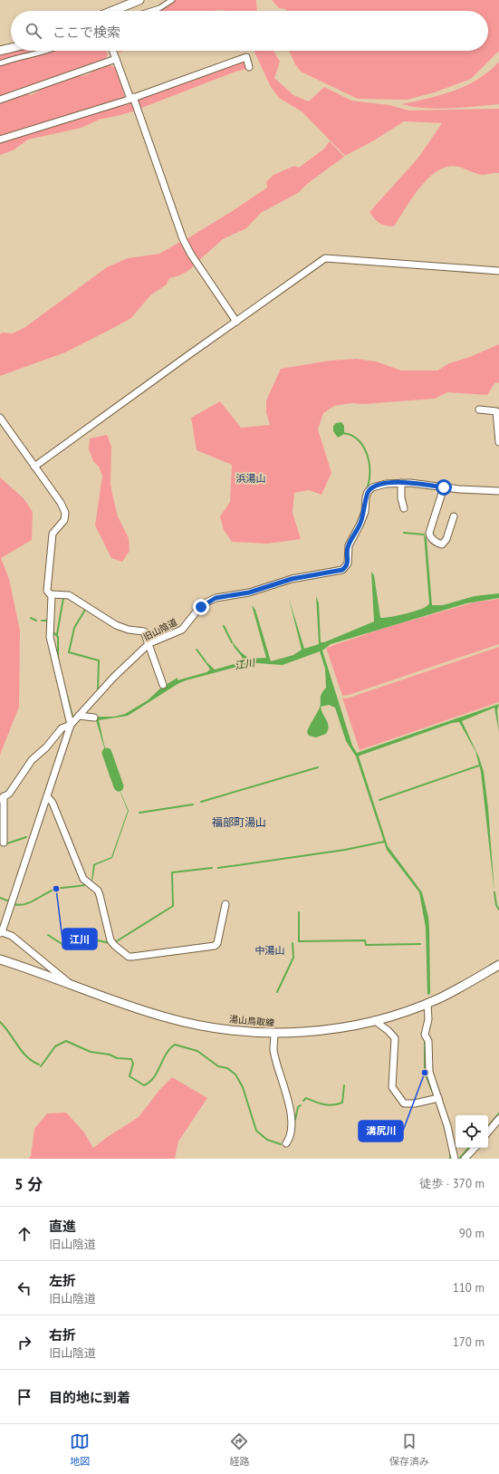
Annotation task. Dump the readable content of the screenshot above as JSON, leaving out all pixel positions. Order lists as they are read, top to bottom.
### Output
{
  "streets": {
    "main road": ["湯山鳥取線"],
    "street": ["旧山陰道"]
  },
  "districts": ["浜湯山", "福部町湯山", "中湯山"],
  "water": ["江川"],
  "places": ["江川", "溝尻川"],
  "page": {
    "search": "ここで検索",
    "heading": ["5 分", "徒歩 · 370 m"],
    "list": [
      ["直進", "旧山陰道", "90 m"],
      ["左折", "旧山陰道", "110 m"],
      ["右折", "旧山陰道", "170 m"],
      "目的地に到着"
    ],
    "nav": ["地図", "経路", "保存済み"]
  }
}
